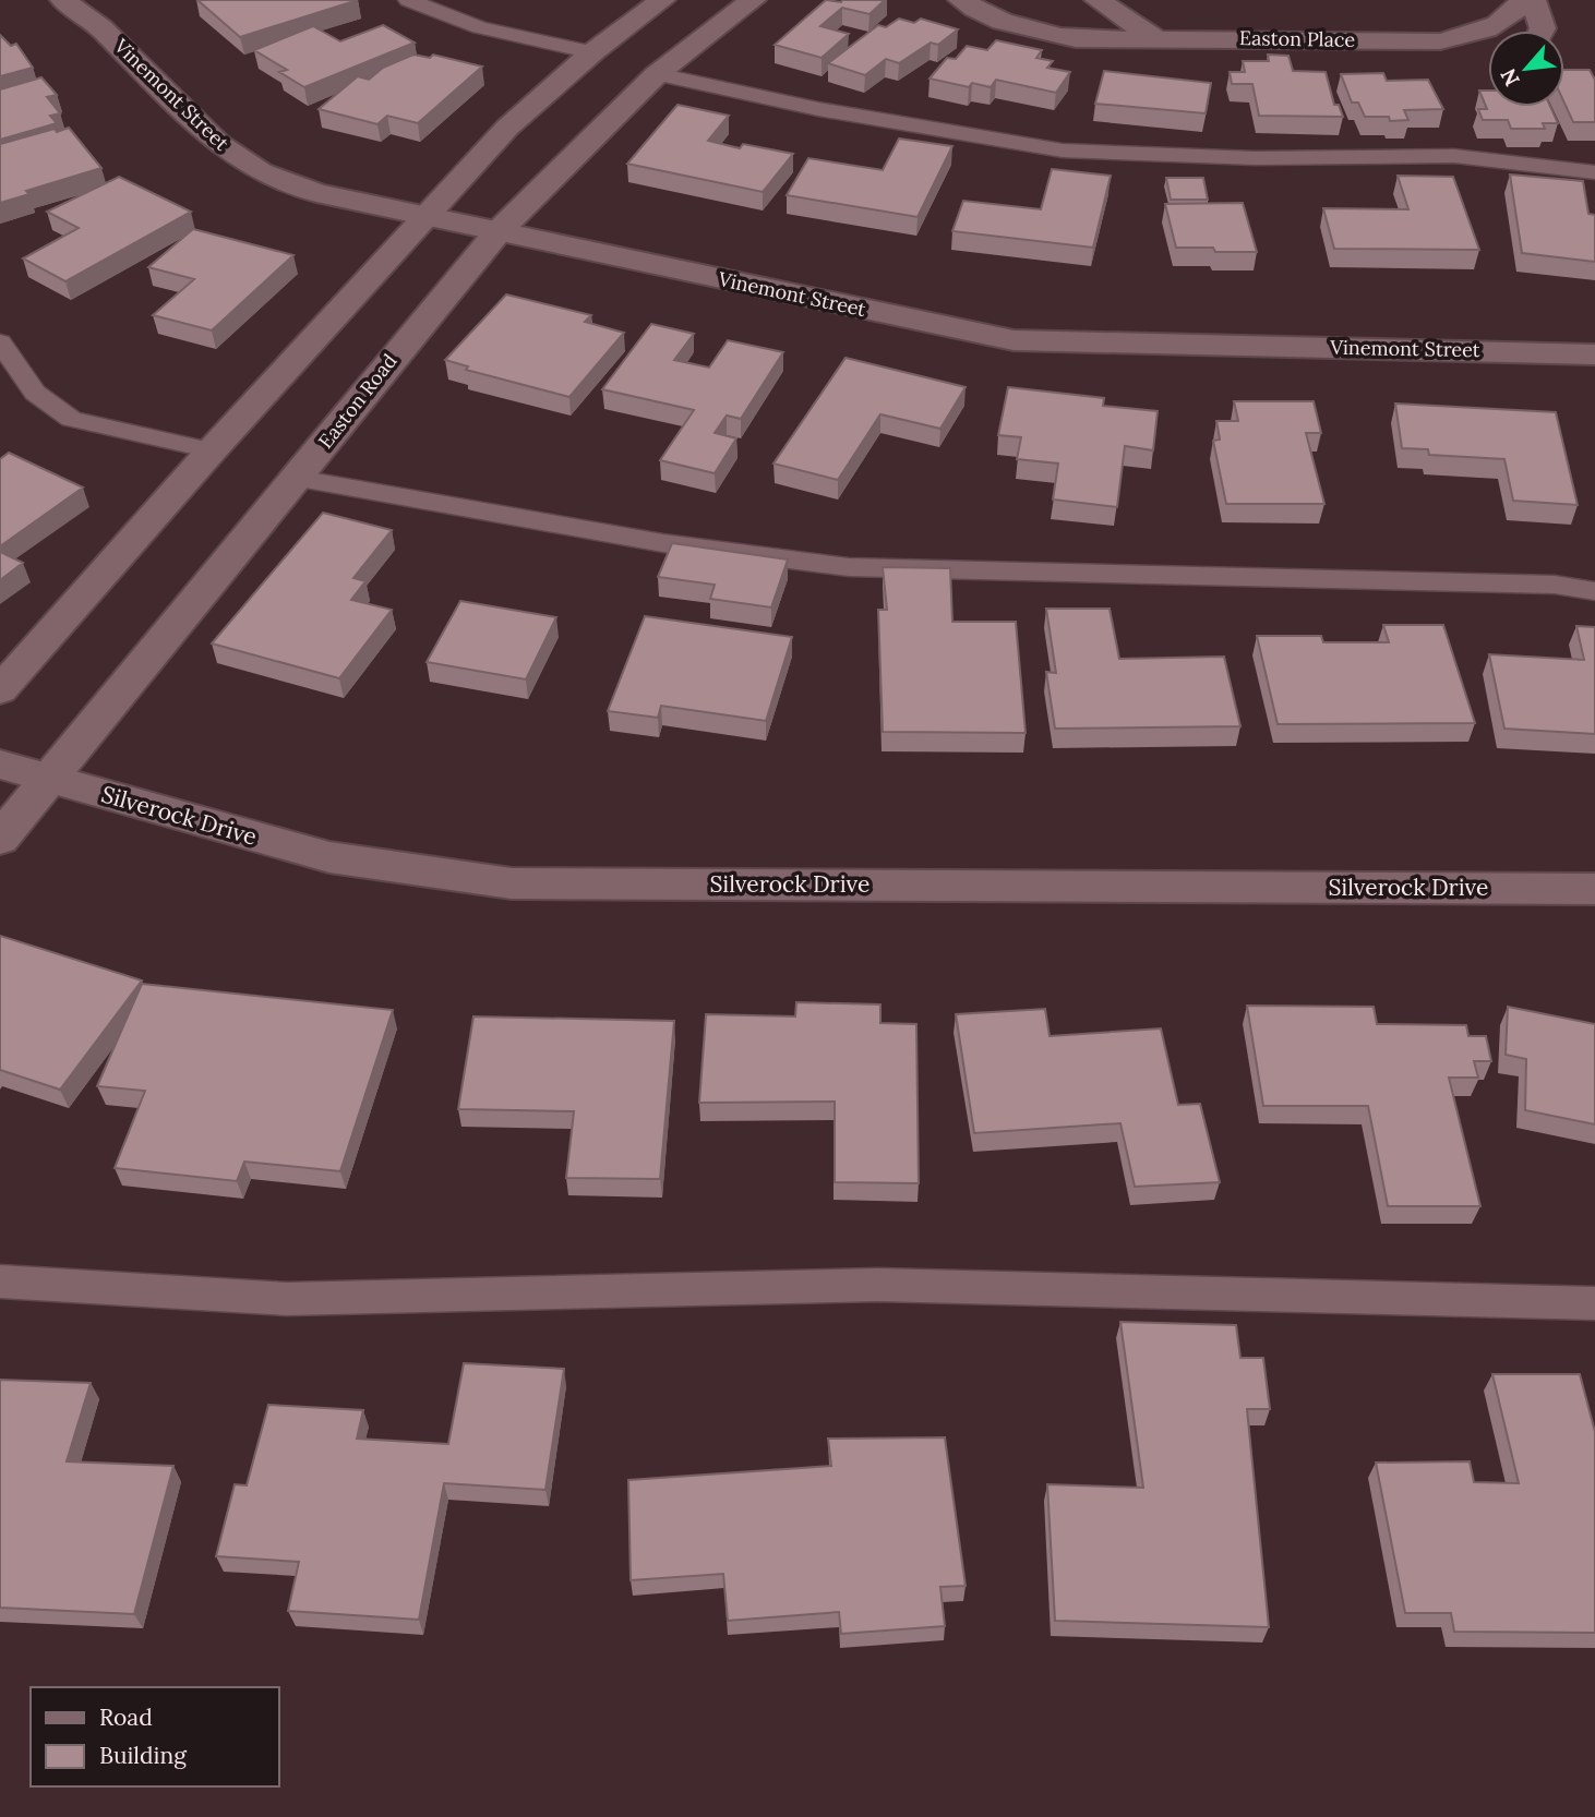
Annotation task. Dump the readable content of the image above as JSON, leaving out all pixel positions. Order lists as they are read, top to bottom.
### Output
{
  "streets": {
    "street": [
      "Easton Place",
      "Vinemont Street",
      "Easton Road",
      "Silverock Drive"
    ]
  },
  "crossings": [
    ["Vinemont Street", "Easton Road"],
    ["Easton Road", "Silverock Drive"]
  ],
  "legend": ["Road", "Building"],
  "north": "bottom left"
}
